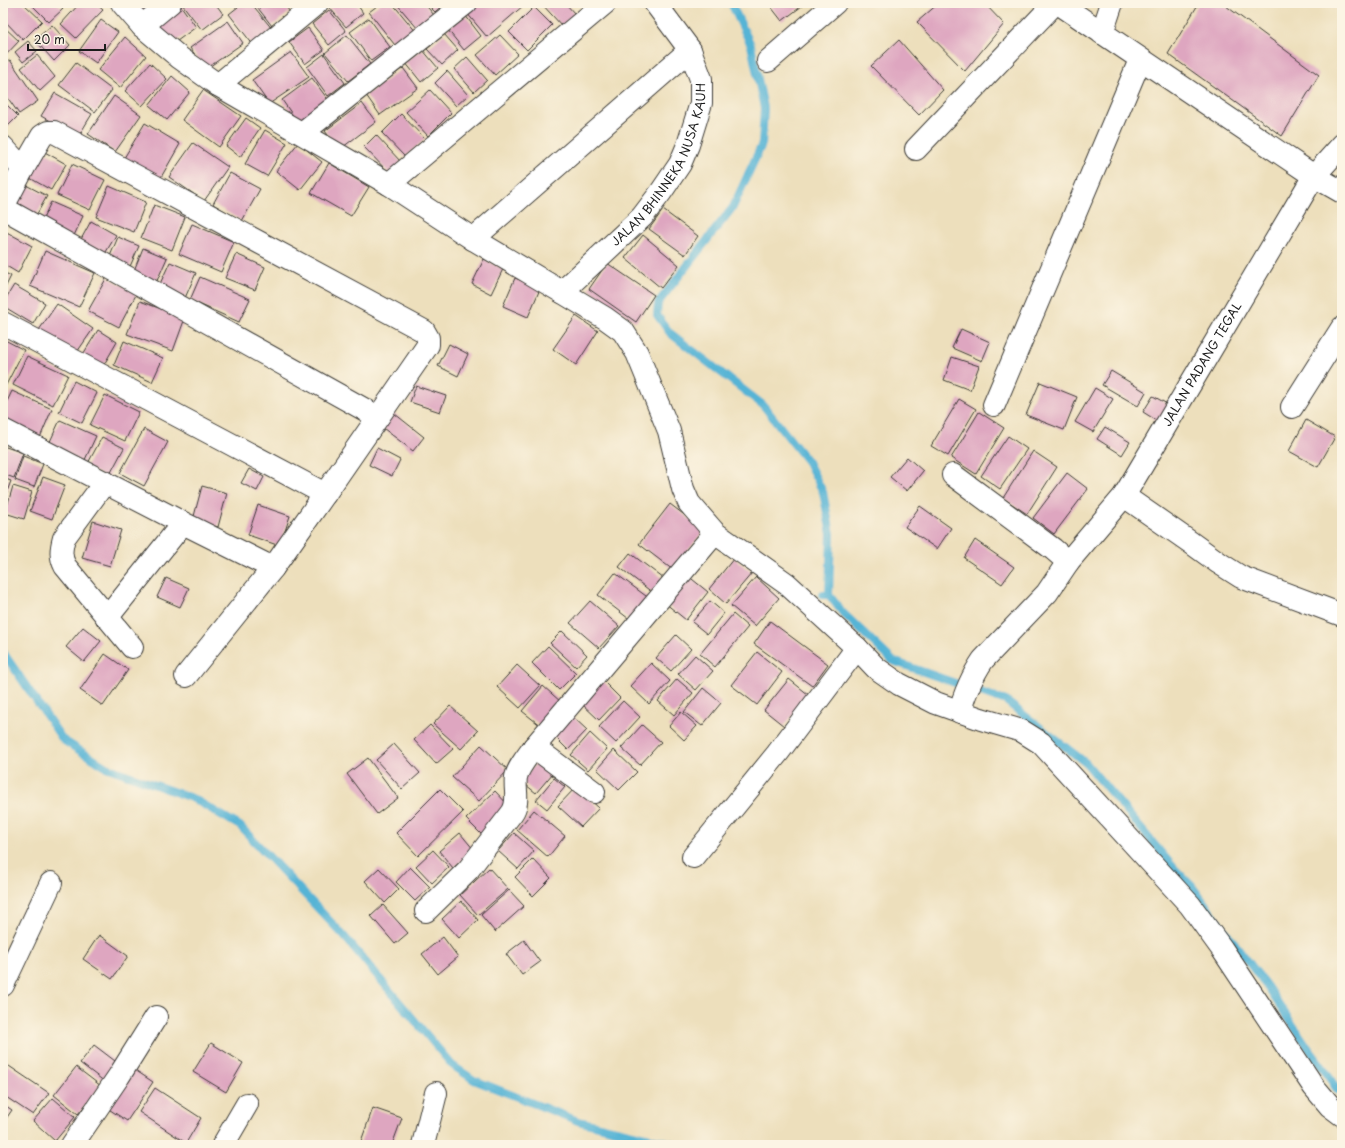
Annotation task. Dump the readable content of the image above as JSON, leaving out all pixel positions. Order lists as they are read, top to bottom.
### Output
{
  "streets": {
    "street": ["JALAN BHINNEKA NUSA KAUH", "JALAN PADANG TEGAL"]
  },
  "scale_bar": "20 m"
}
